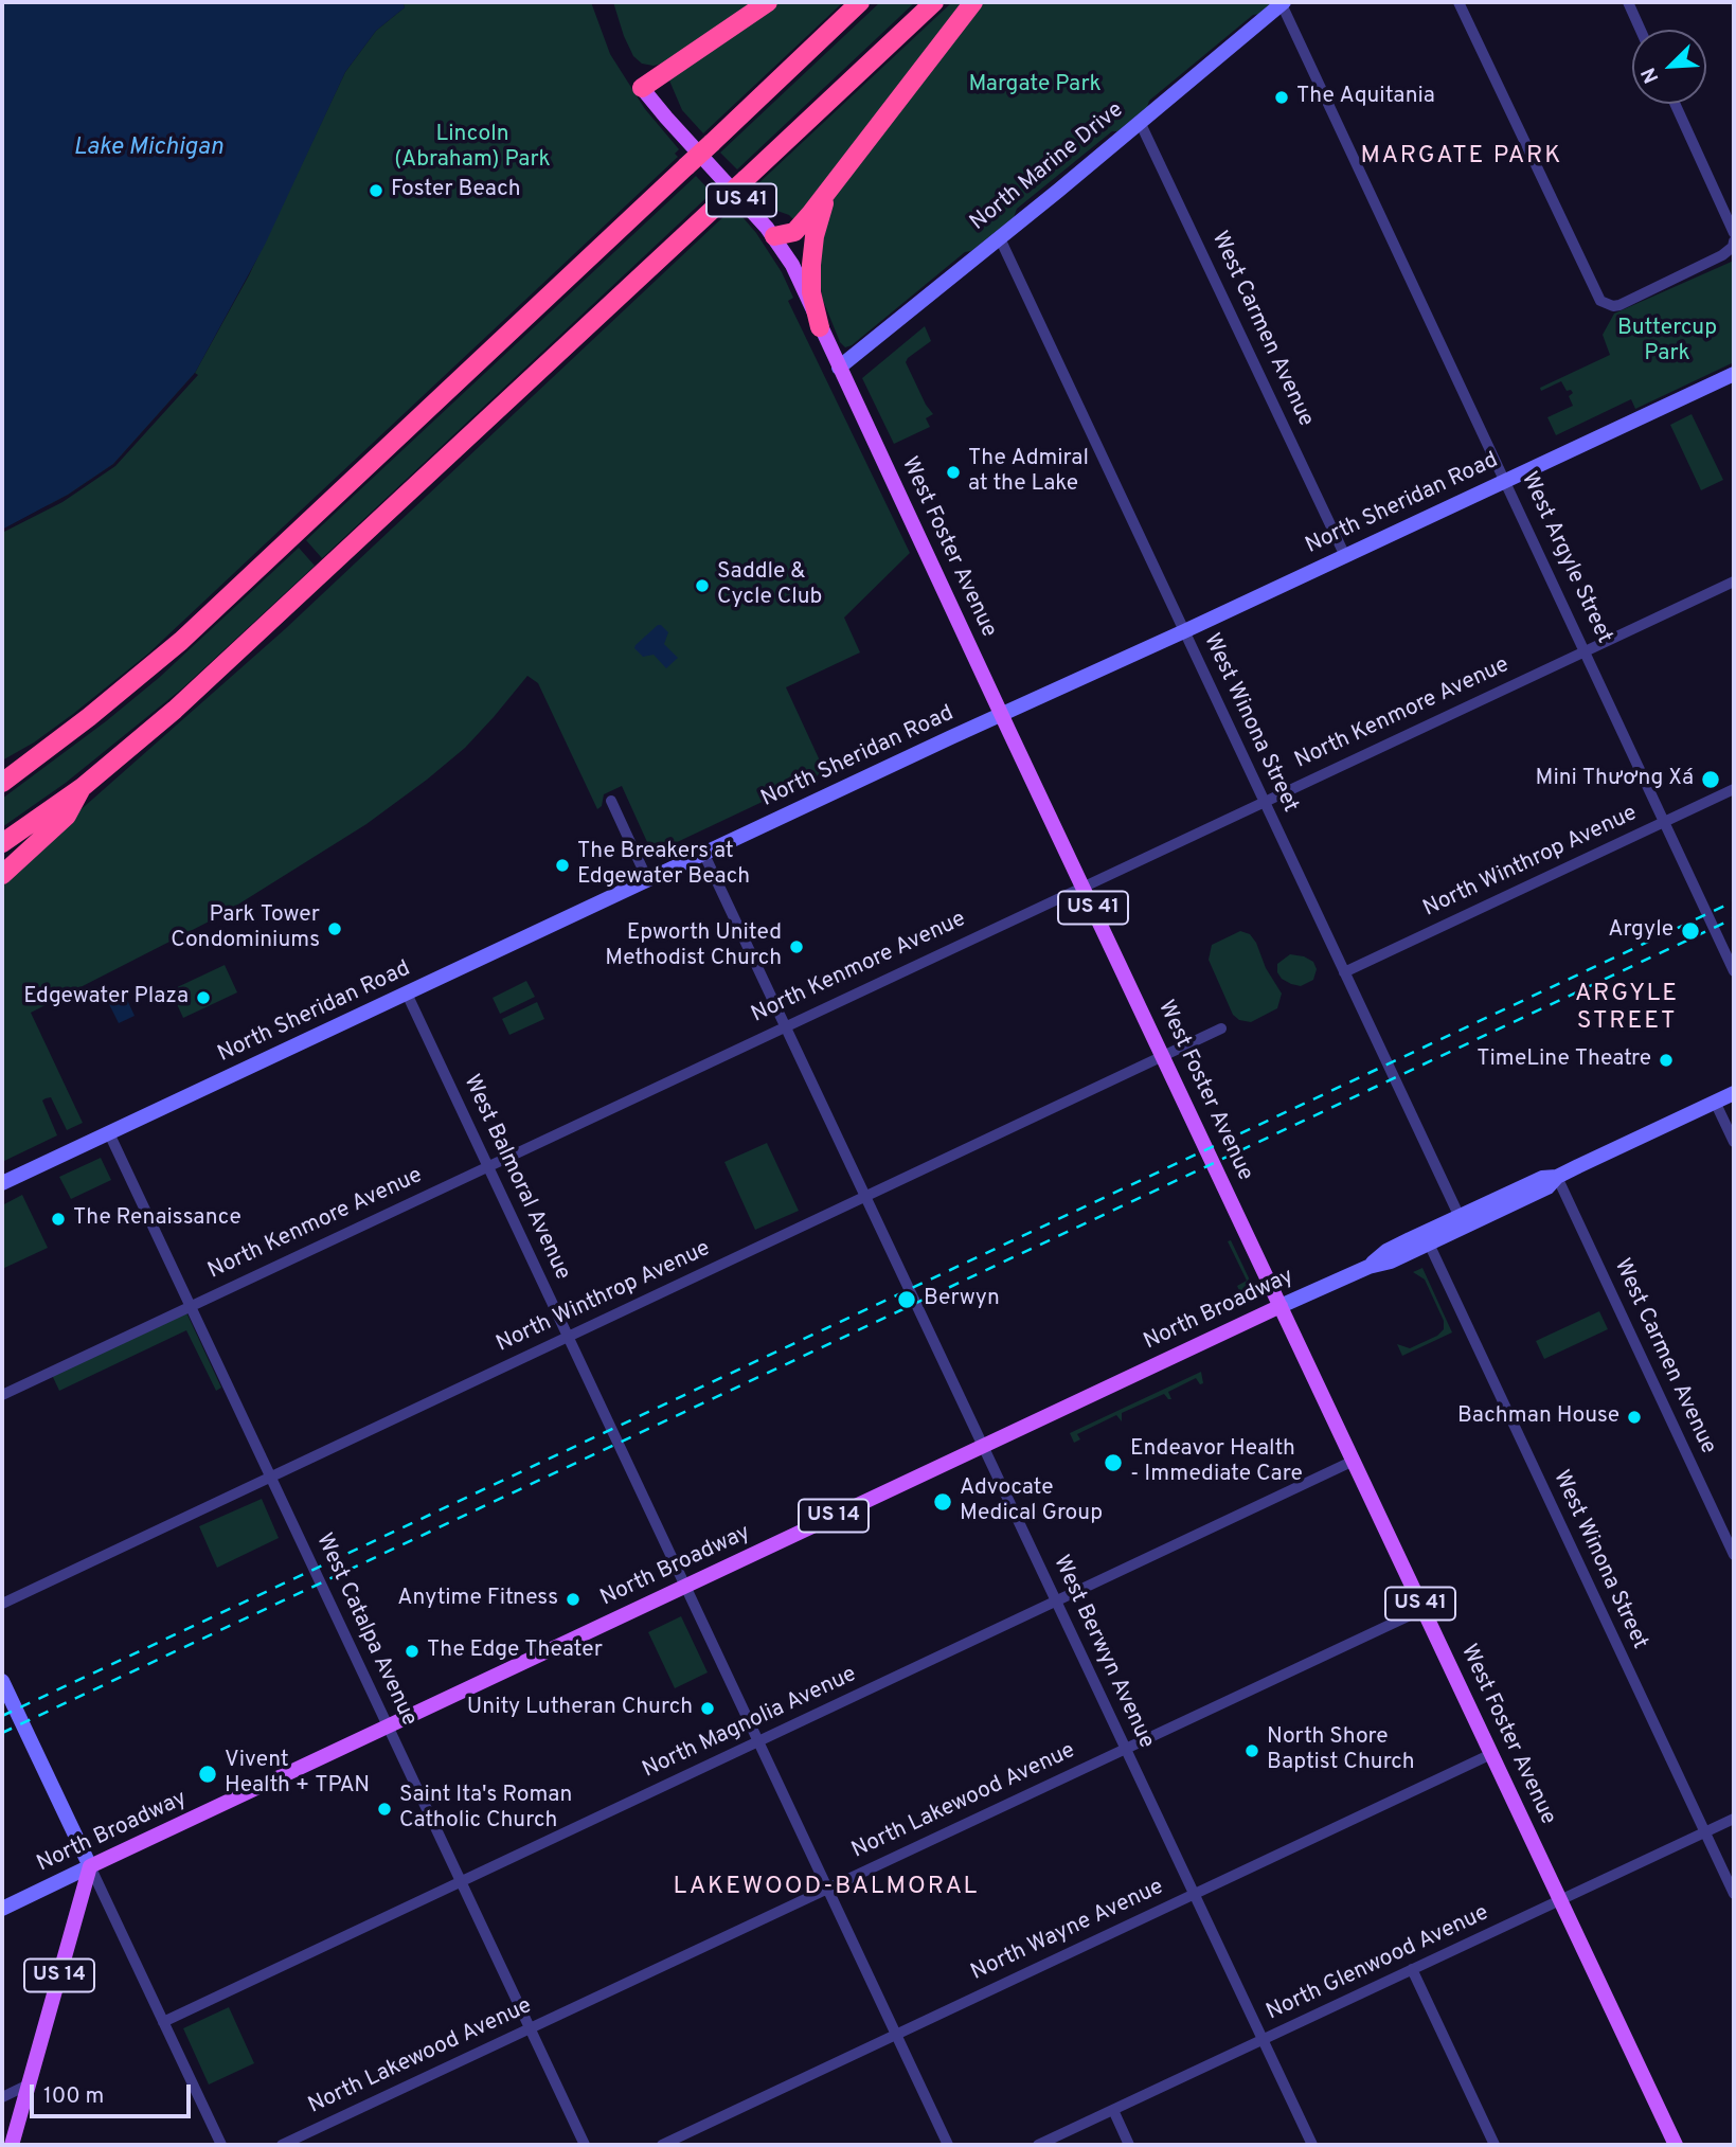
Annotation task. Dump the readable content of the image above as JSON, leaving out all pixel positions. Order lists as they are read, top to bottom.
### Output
{
  "streets": {
    "highway": ["US 41"],
    "main road": [
      "North Marine Drive",
      "North Sheridan Road",
      "West Foster Avenue",
      "North Broadway",
      "US 14"
    ],
    "street": [
      "West Carmen Avenue",
      "West Argyle Street",
      "North Kenmore Avenue",
      "West Winona Street",
      "North Winthrop Avenue",
      "West Balmoral Avenue",
      "West Catalpa Avenue",
      "West Berwyn Avenue",
      "North Magnolia Avenue",
      "North Lakewood Avenue",
      "North Wayne Avenue",
      "North Glenwood Avenue"
    ]
  },
  "crossings": [
    ["North Marine Drive", "West Carmen Avenue"],
    ["North Marine Drive", "West Foster Avenue"],
    ["North Marine Drive", "West Argyle Street"],
    ["North Marine Drive", "West Winona Street"],
    ["US 41", "West Foster Avenue"],
    ["West Carmen Avenue", "North Sheridan Road"],
    ["West Carmen Avenue", "North Broadway"],
    ["North Sheridan Road", "West Foster Avenue"],
    ["North Sheridan Road", "West Argyle Street"],
    ["North Sheridan Road", "West Winona Street"],
    ["North Sheridan Road", "West Balmoral Avenue"],
    ["North Sheridan Road", "West Catalpa Avenue"],
    ["North Sheridan Road", "West Berwyn Avenue"],
    ["West Foster Avenue", "North Kenmore Avenue"],
    ["West Foster Avenue", "North Winthrop Avenue"],
    ["West Foster Avenue", "North Broadway"],
    ["West Foster Avenue", "North Magnolia Avenue"],
    ["West Foster Avenue", "North Lakewood Avenue"],
    ["West Foster Avenue", "North Wayne Avenue"],
    ["West Foster Avenue", "North Glenwood Avenue"],
    ["West Argyle Street", "North Kenmore Avenue"],
    ["West Argyle Street", "North Winthrop Avenue"],
    ["North Kenmore Avenue", "West Winona Street"],
    ["North Kenmore Avenue", "West Balmoral Avenue"],
    ["North Kenmore Avenue", "West Catalpa Avenue"],
    ["North Kenmore Avenue", "West Berwyn Avenue"],
    ["West Winona Street", "North Winthrop Avenue"],
    ["West Winona Street", "North Broadway"],
    ["West Winona Street", "North Glenwood Avenue"],
    ["North Winthrop Avenue", "West Balmoral Avenue"],
    ["North Winthrop Avenue", "West Catalpa Avenue"],
    ["North Winthrop Avenue", "West Berwyn Avenue"],
    ["West Balmoral Avenue", "North Broadway"],
    ["West Balmoral Avenue", "North Magnolia Avenue"],
    ["West Balmoral Avenue", "North Lakewood Avenue"],
    ["West Balmoral Avenue", "North Wayne Avenue"],
    ["North Broadway", "US 14"],
    ["North Broadway", "West Catalpa Avenue"],
    ["North Broadway", "West Berwyn Avenue"],
    ["West Catalpa Avenue", "North Magnolia Avenue"],
    ["West Catalpa Avenue", "North Lakewood Avenue"],
    ["West Berwyn Avenue", "North Magnolia Avenue"],
    ["West Berwyn Avenue", "North Lakewood Avenue"],
    ["West Berwyn Avenue", "North Wayne Avenue"],
    ["West Berwyn Avenue", "North Glenwood Avenue"]
  ],
  "districts": ["MARGATE PARK", "ARGYLE STREET", "LAKEWOOD-BALMORAL"],
  "water": ["Lake Michigan"],
  "parks": ["Margate Park", "Lincoln (Abraham) Park", "Buttercup Park"],
  "places": [
    "The Aquitania",
    "Foster Beach",
    "The Admiral at the Lake",
    "Saddle & Cycle Club",
    "Mini Thương Xá",
    "The Breakers at Edgewater Beach",
    "Park Tower Condominiums",
    "Argyle",
    "Epworth United Methodist Church",
    "Edgewater Plaza",
    "TimeLine Theatre",
    "The Renaissance",
    "Berwyn",
    "Bachman House",
    "Endeavor Health - Immediate Care",
    "Advocate Medical Group",
    "Anytime Fitness",
    "The Edge Theater",
    "Unity Lutheran Church",
    "North Shore Baptist Church",
    "Vivent Health + TPAN",
    "Saint Ita's Roman Catholic Church"
  ],
  "scale_bar": "100 m",
  "north": "bottom left"
}
